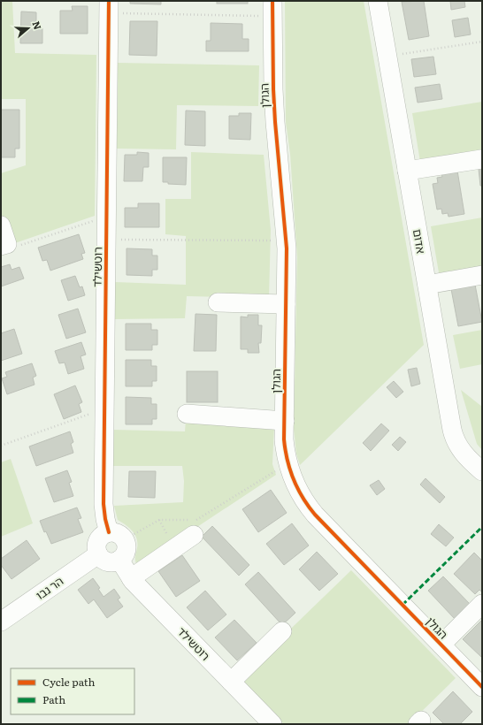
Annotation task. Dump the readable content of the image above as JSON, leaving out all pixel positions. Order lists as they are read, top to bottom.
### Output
{
  "streets": {
    "street": [
      "הגולן",
      "אדום",
      "רוטשילד",
      "הר נבו"
    ]
  },
  "crossings": [
    ["רוטשילד", "הר נבו"]
  ],
  "legend": ["Cycle path", "Path"],
  "north": "right"
}
